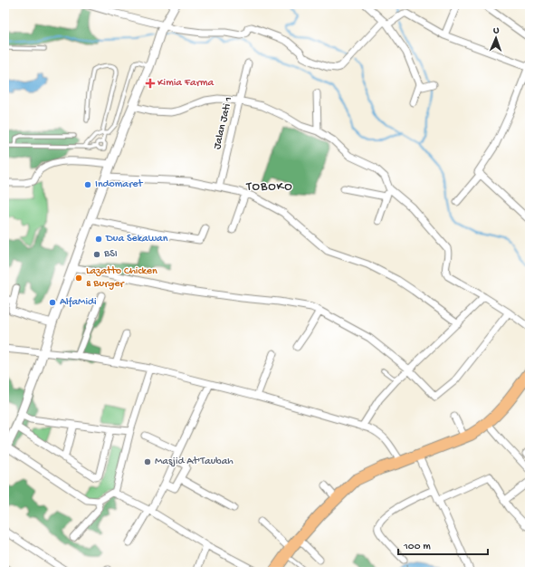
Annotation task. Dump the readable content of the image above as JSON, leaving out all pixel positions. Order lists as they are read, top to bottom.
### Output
{
  "streets": {
    "street": ["Jalan Jati 1"]
  },
  "districts": ["TOBOKO"],
  "places": {
    "health": ["Kimia Farma"],
    "other": [
      "Indomaret",
      "Dua Sekawan",
      "BSI",
      "Lazatto Chicken & Burger",
      "AlfaMidi",
      "Masjid At'Taubah"
    ]
  },
  "scale_bar": "100 m",
  "north": "top"
}
